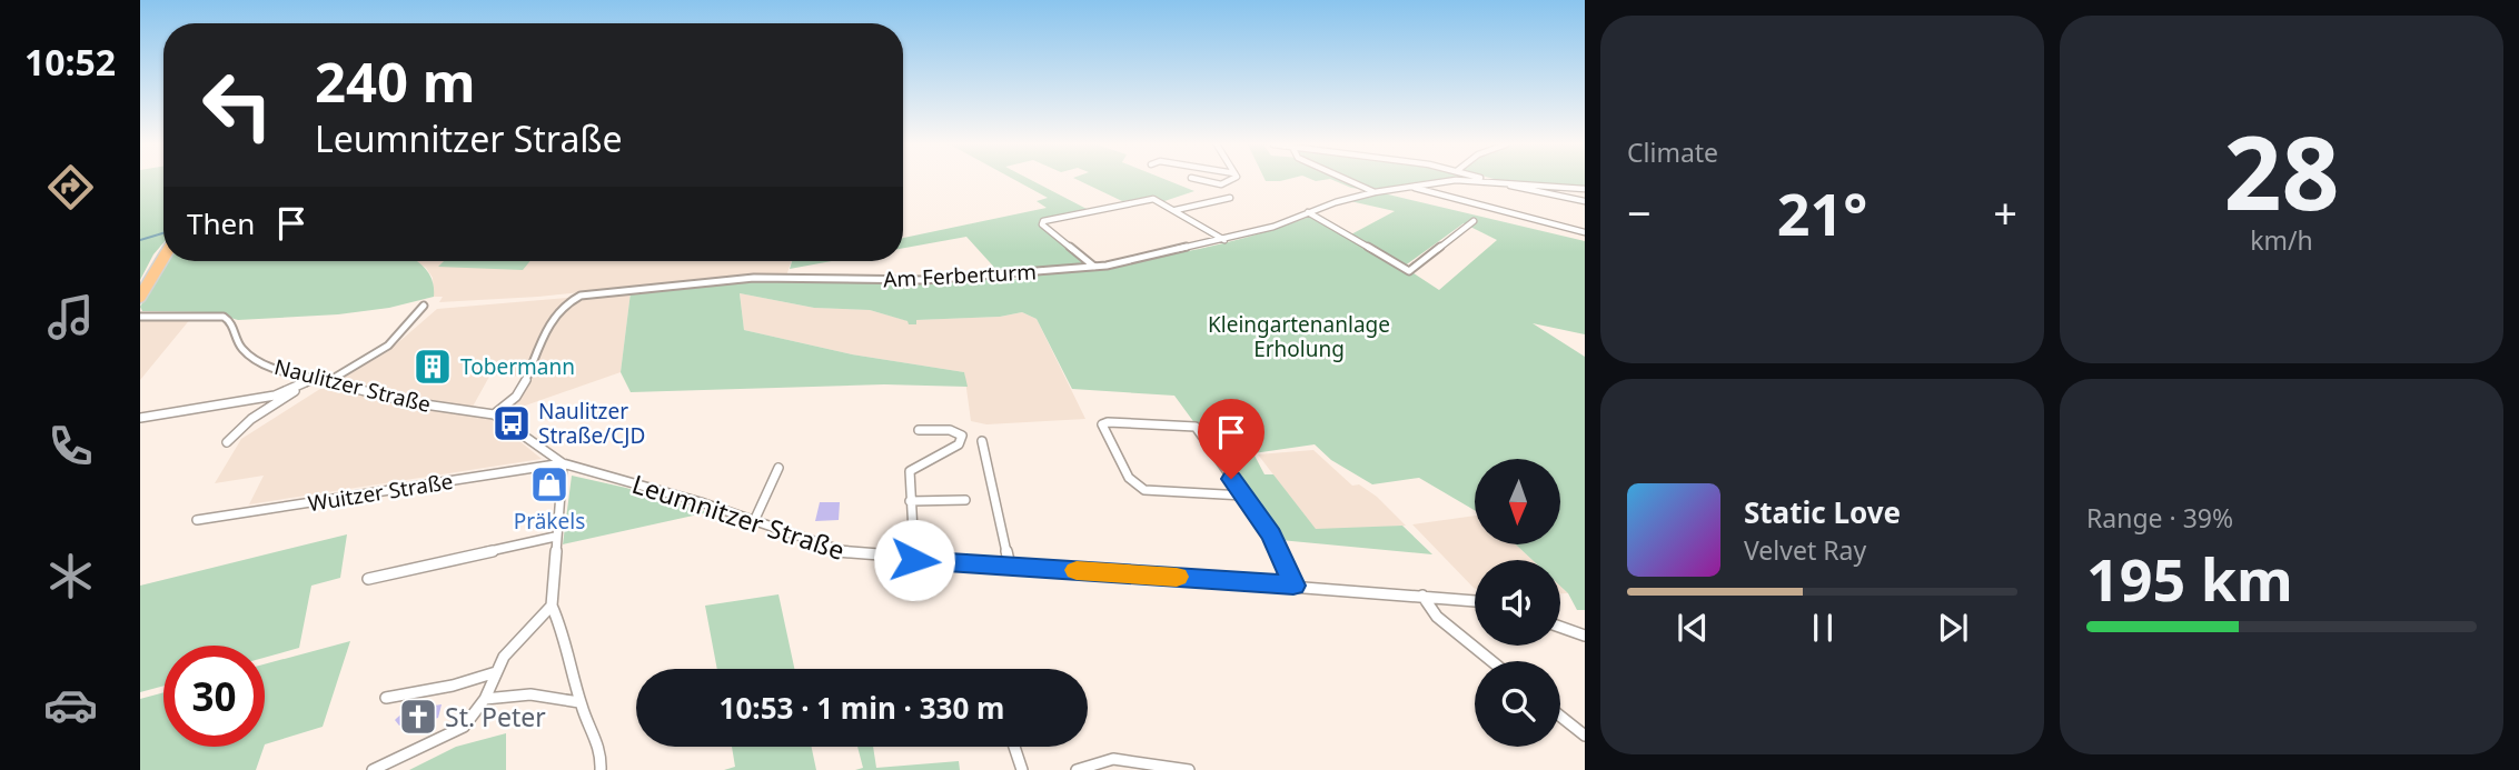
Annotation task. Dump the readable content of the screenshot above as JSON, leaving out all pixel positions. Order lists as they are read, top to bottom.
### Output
{
  "streets": {
    "street": [
      "Am Ferberturm",
      "Naulitzer Straße",
      "Wuitzer Straße",
      "Leumnitzer Straße"
    ]
  },
  "crossings": [
    ["Am Ferberturm", "Naulitzer Straße"],
    ["Naulitzer Straße", "Wuitzer Straße"],
    ["Naulitzer Straße", "Leumnitzer Straße"],
    ["Wuitzer Straße", "Leumnitzer Straße"]
  ],
  "parks": ["Kleingartenanlage Erholung"],
  "places": {
    "building": ["Tobermann"],
    "bus stop": ["Naulitzer Straße/CJD"],
    "shop": ["Präkels"],
    "church": ["St. Peter"]
  },
  "north": "bottom",
  "page": {
    "tabs": "10:52",
    "tile": [
      "Climate",
      ["28", "km/h"],
      ["Range · 39%", "195 km"]
    ],
    "turn": ["240 m", "Leumnitzer Straße"],
    "heat": ["−", "21°", "+"],
    "then": "Then",
    "song": ["Static Love", "Velvet Ray"],
    "limit": "30",
    "trip": "10:53 · 1 min · 330 m"
  }
}
